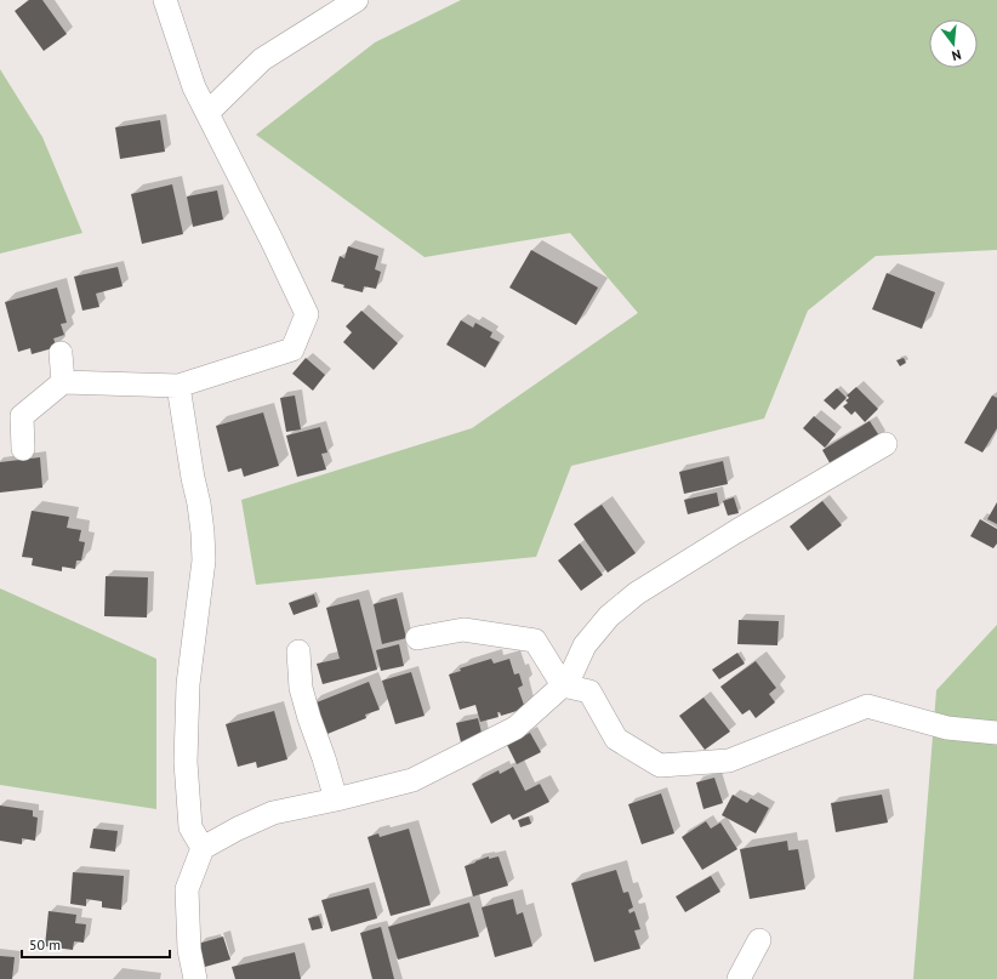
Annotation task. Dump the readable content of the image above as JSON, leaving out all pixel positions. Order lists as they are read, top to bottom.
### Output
{
  "scale_bar": "50 m",
  "north": "bottom"
}
